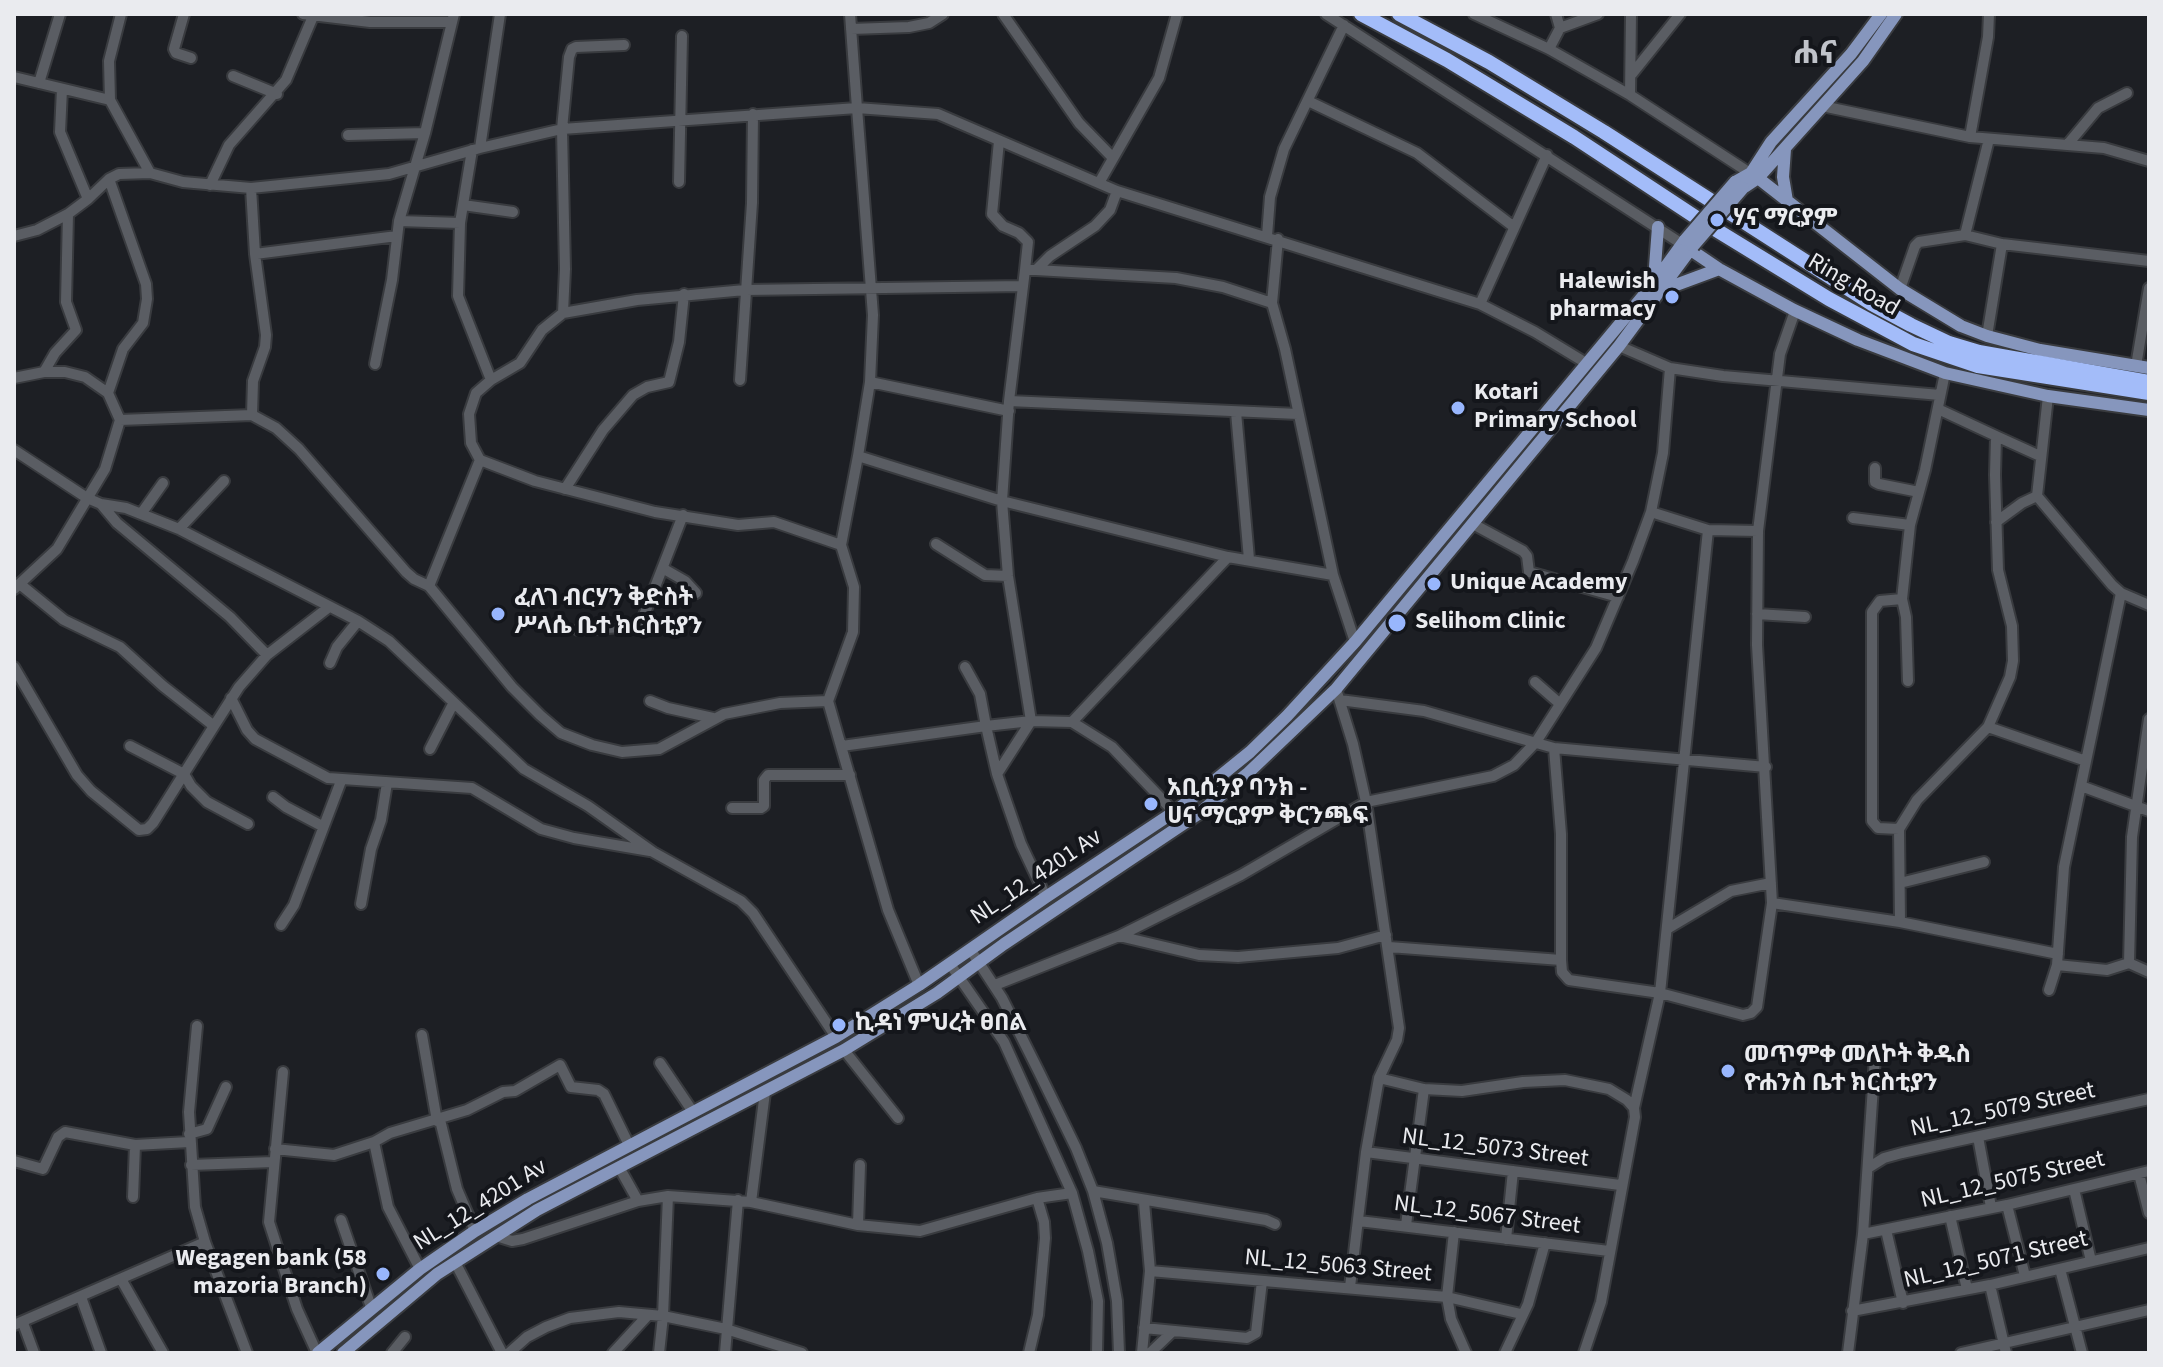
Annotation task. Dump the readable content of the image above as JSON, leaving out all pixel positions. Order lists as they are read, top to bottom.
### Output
{
  "streets": {
    "highway": ["Ring Road"],
    "main road": ["NL_12_4201 Av"],
    "street": [
      "NL_12_5079 Street",
      "NL_12_5073 Street",
      "NL_12_5075 Street",
      "NL_12_5067 Street",
      "NL_12_5071 Street",
      "NL_12_5063 Street"
    ]
  },
  "districts": ["ሐና"],
  "places": [
    "ሃና ማርያም",
    "Halewish pharmacy",
    "Kotari Primary School",
    "Unique Academy",
    "ፈለገ ብርሃን ቅድስት ሥላሴ ቤተ ክርስቲያን",
    "Selihom Clinic",
    "አቢሲንያ ባንክ - ሀና ማርያም ቅርንጫፍ",
    "ኪዳነ ምህረት ፀበል",
    "መጥምቀ መለኮት ቅዱስ ዮሐንስ ቤተ ክርስቲያን",
    "Wegagen bank (58 mazoria Branch)"
  ]
}
